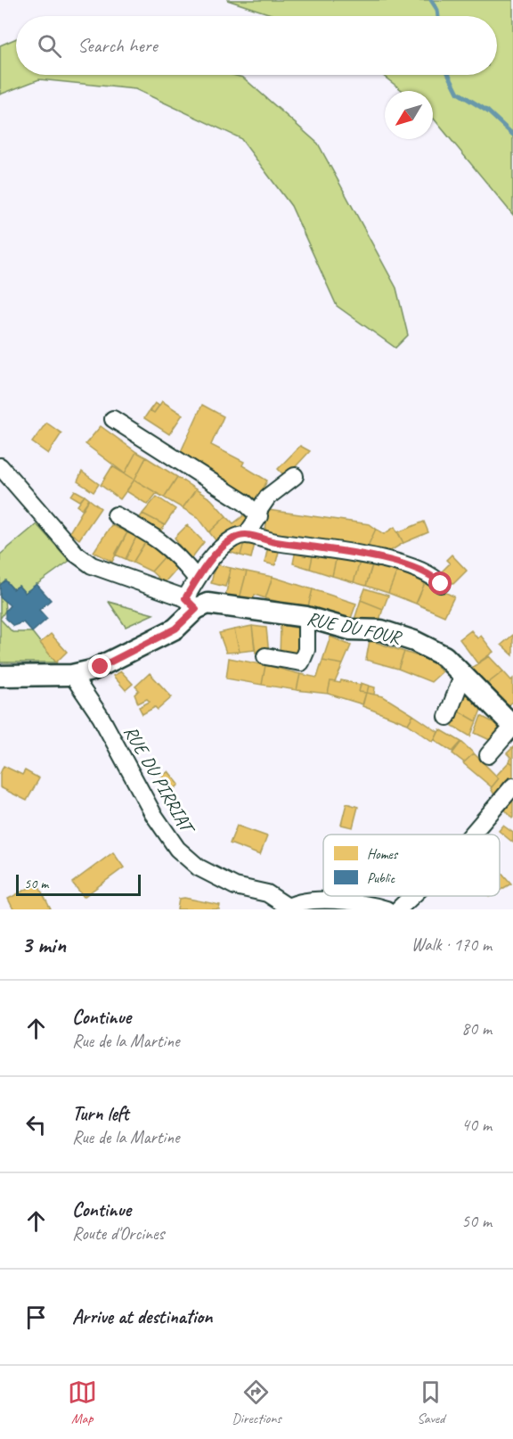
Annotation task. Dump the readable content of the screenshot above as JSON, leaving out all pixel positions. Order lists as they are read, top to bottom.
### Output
{
  "streets": {
    "main road": ["RUE DU FOUR"],
    "street": ["RUE DU PIRRIAT"]
  },
  "legend": ["Homes", "Public"],
  "scale_bar": "50 m",
  "north": "bottom left",
  "page": {
    "search": "Search here",
    "scale": "50 m",
    "heading": ["3 min", "Walk · 170 m"],
    "list": [
      ["Continue", "Rue de la Martine", "80 m"],
      ["Turn left", "Rue de la Martine", "40 m"],
      ["Continue", "Route d'Orcines", "50 m"],
      "Arrive at destination"
    ],
    "nav": ["Map", "Directions", "Saved"]
  }
}
